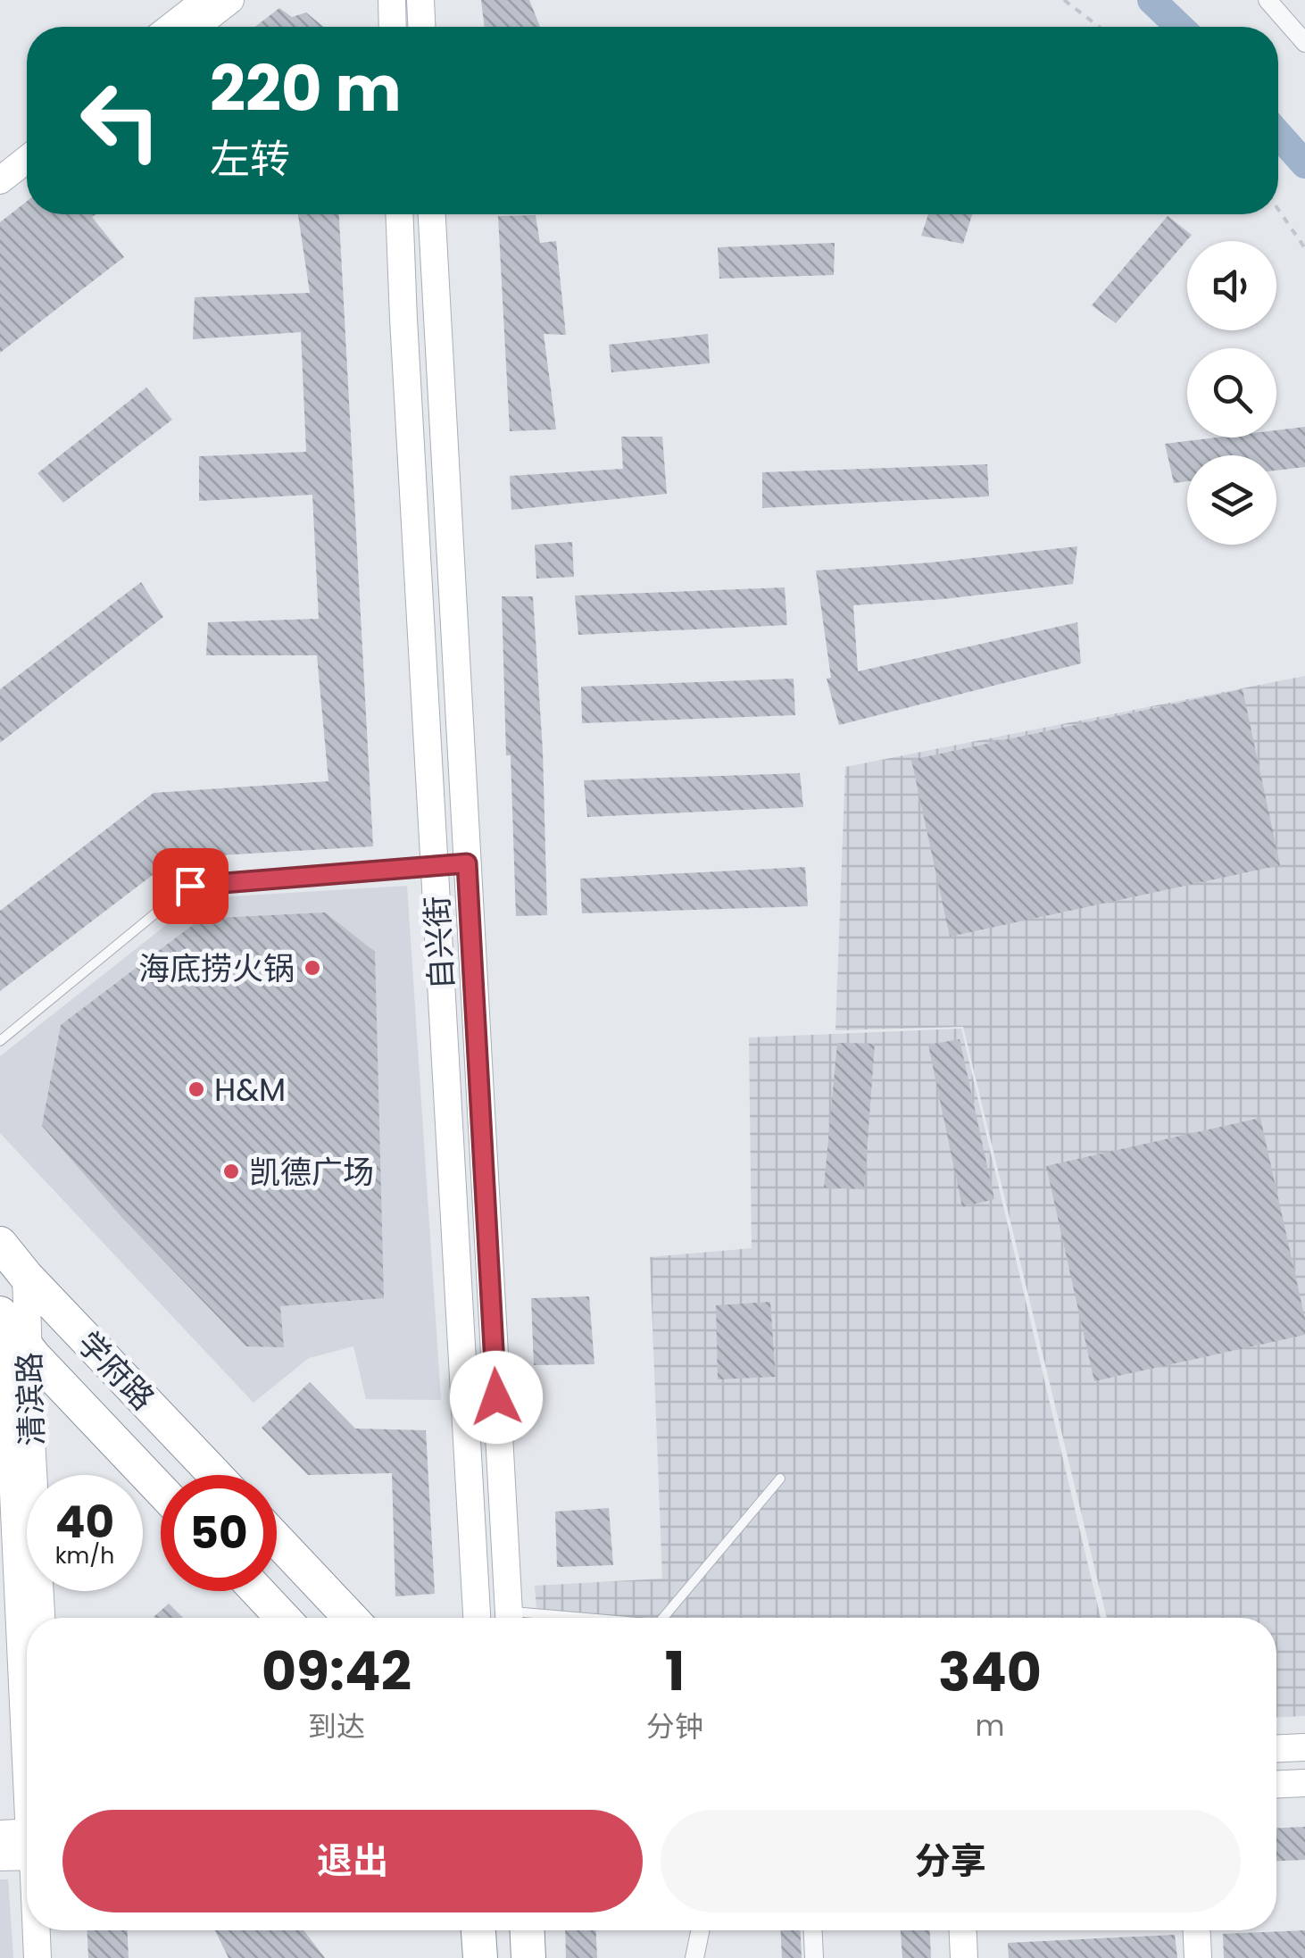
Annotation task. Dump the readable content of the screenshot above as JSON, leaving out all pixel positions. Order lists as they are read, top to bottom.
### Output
{
  "streets": {
    "highway": ["学府路"],
    "main road": ["自兴街", "清滨路"]
  },
  "crossings": [
    ["学府路", "清滨路"]
  ],
  "places": ["海底捞火锅", "H&M", "凯德广场"],
  "page": {
    "turn": ["220 m", "左转"],
    "speed": "40 km/h",
    "limit": "50",
    "eta": [
      "09:42",
      "到达",
      "1",
      "分钟",
      "340",
      "m"
    ],
    "buttons": ["退出", "分享"]
  }
}
